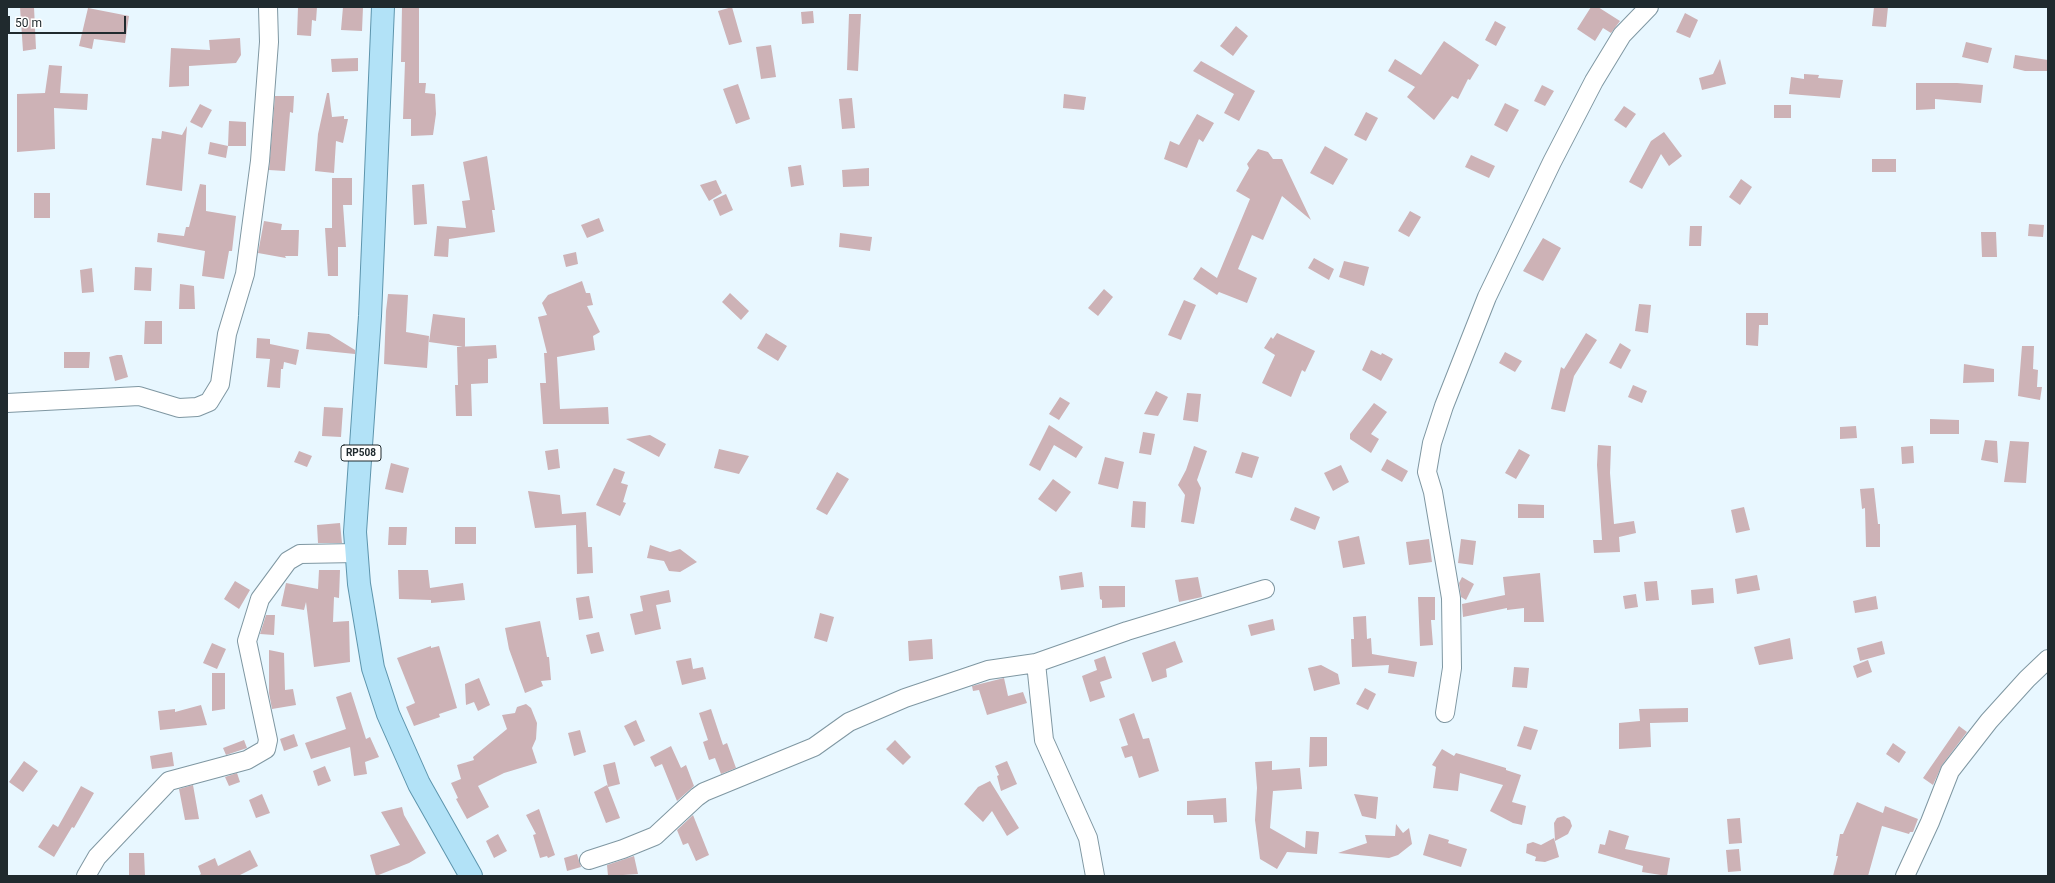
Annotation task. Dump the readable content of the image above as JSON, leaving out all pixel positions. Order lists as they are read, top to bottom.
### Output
{
  "streets": {
    "main road": ["RP508"]
  },
  "scale_bar": "50 m"
}
